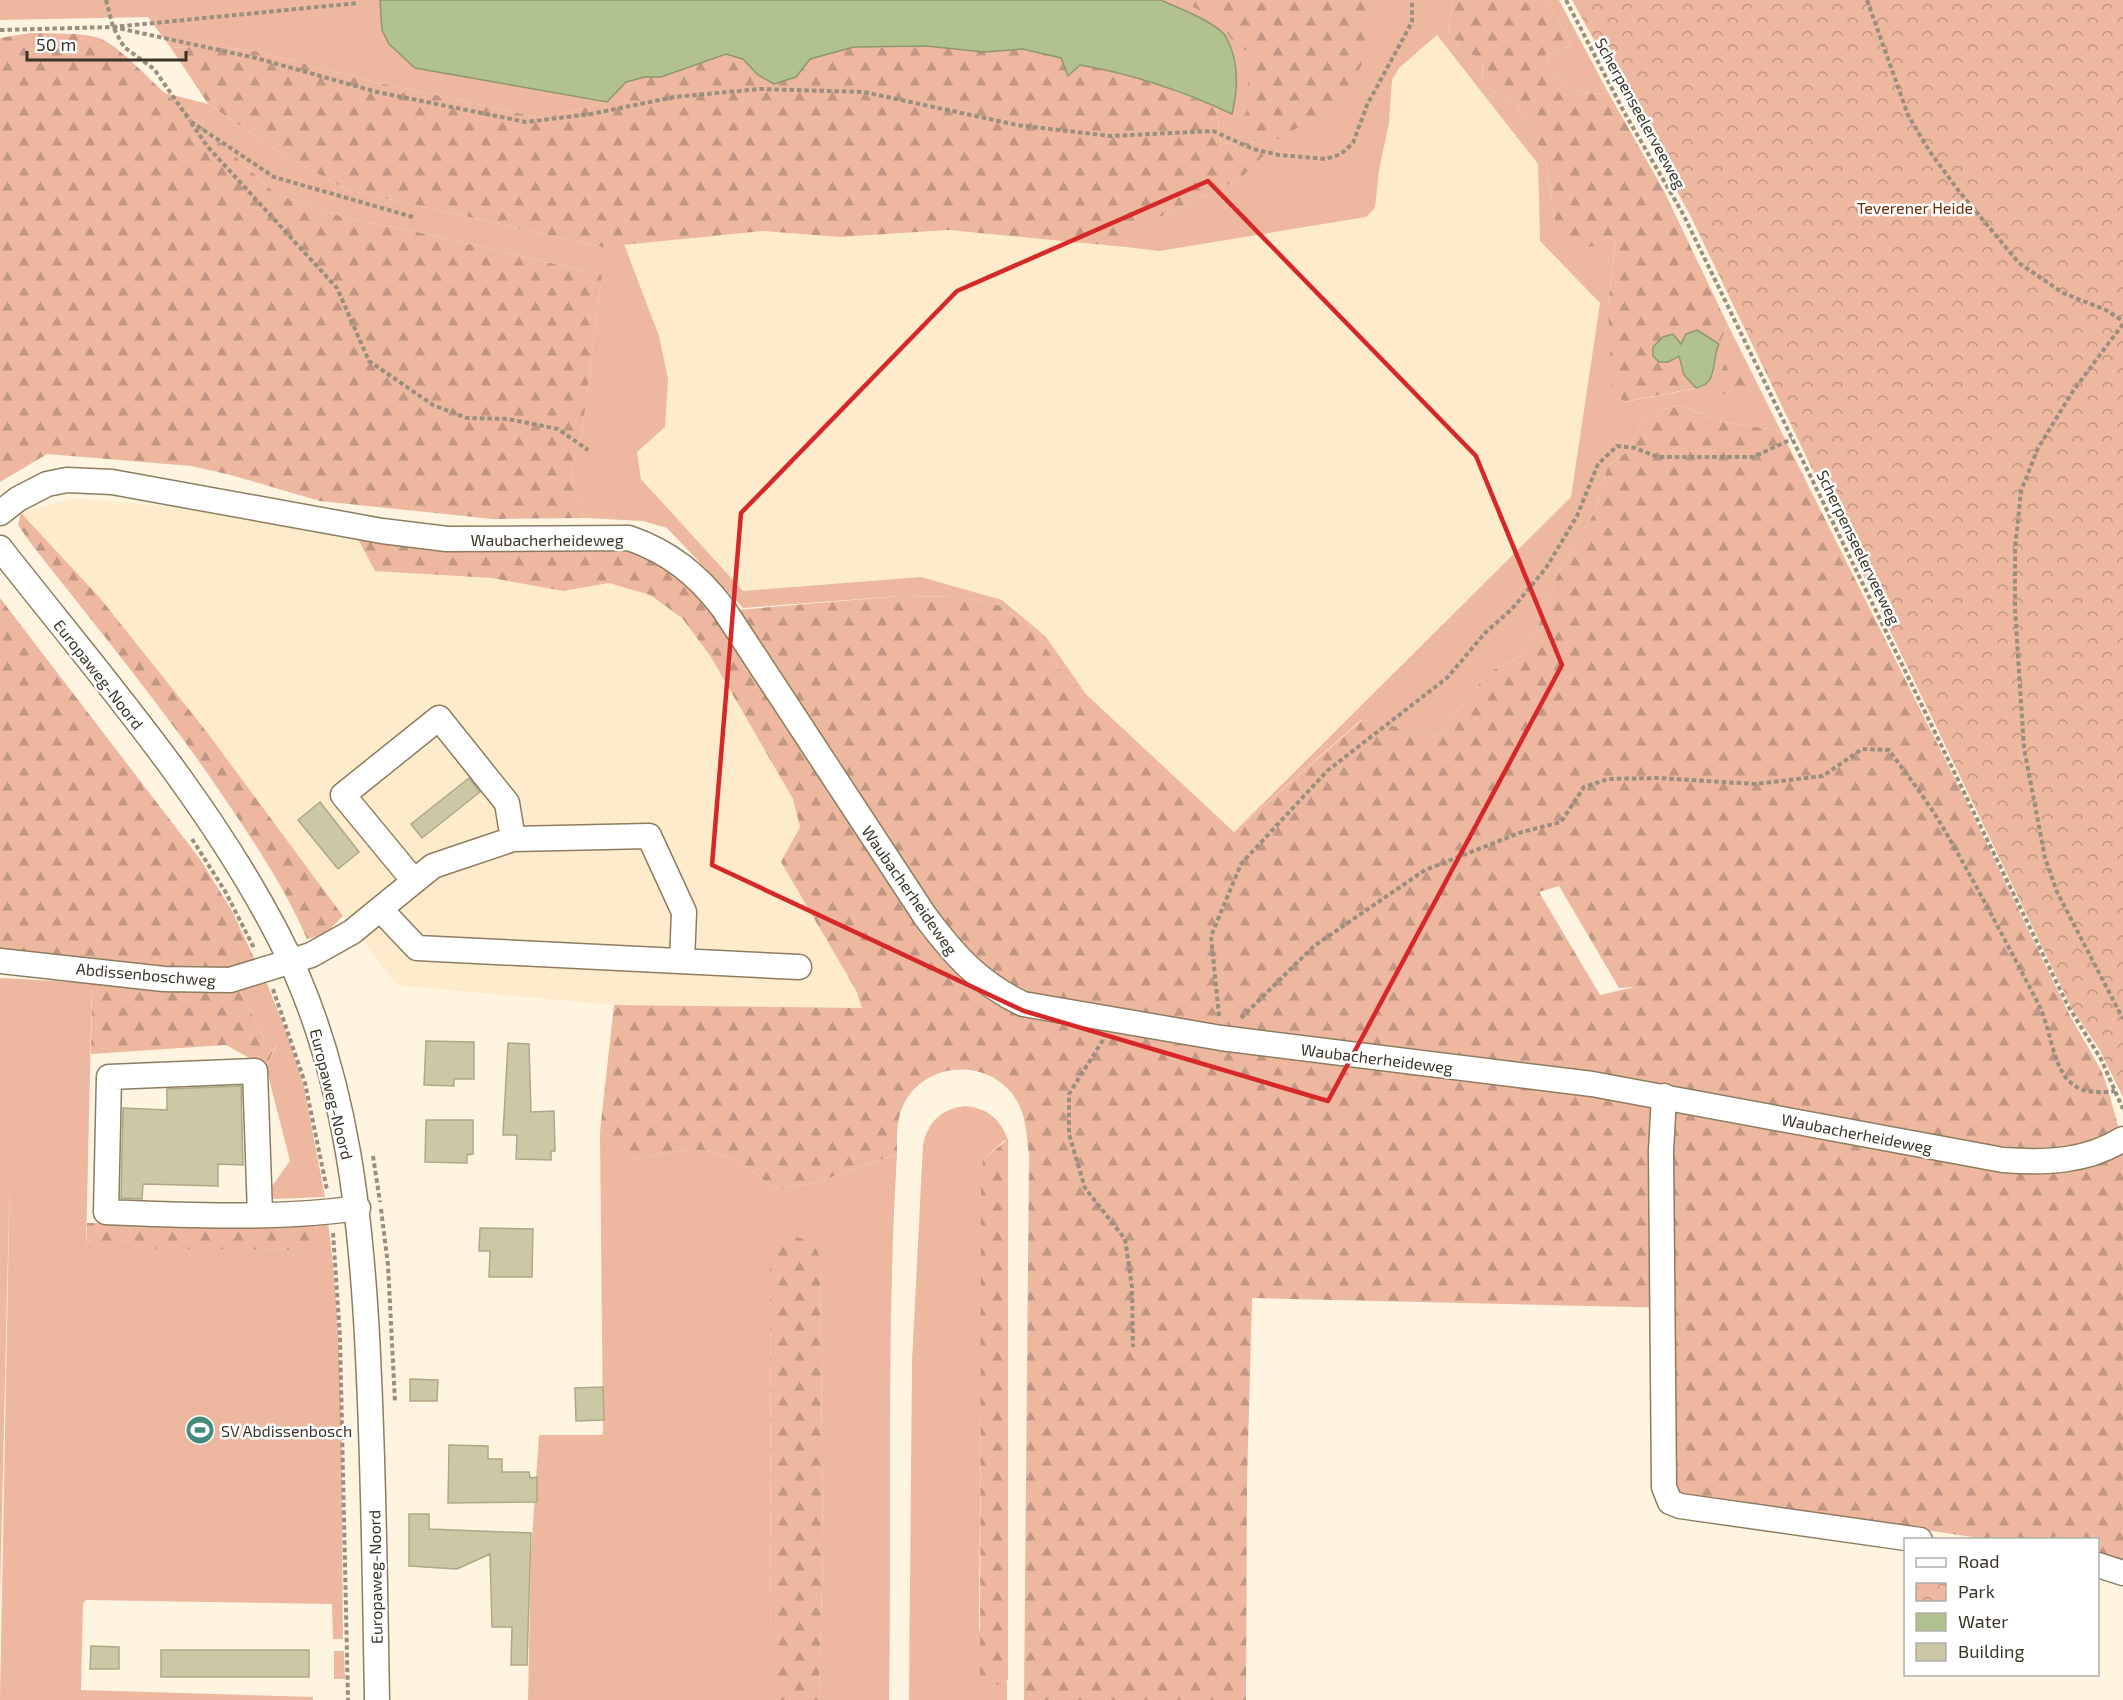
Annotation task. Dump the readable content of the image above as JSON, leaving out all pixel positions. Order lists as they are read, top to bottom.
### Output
{
  "streets": {
    "street": ["Waubacherheideweg", "Europaweg-Noord", "Abdissenboschweg"],
    "path": ["Scherpenseelerveeweg"]
  },
  "crossings": [
    ["Europaweg-Noord", "Abdissenboschweg"]
  ],
  "parks": ["Teverener Heide"],
  "places": {
    "sports": ["SV Abdissenbosch"]
  },
  "legend": [
    "Road",
    "Park",
    "Water",
    "Building"
  ],
  "scale_bar": "50 m"
}
